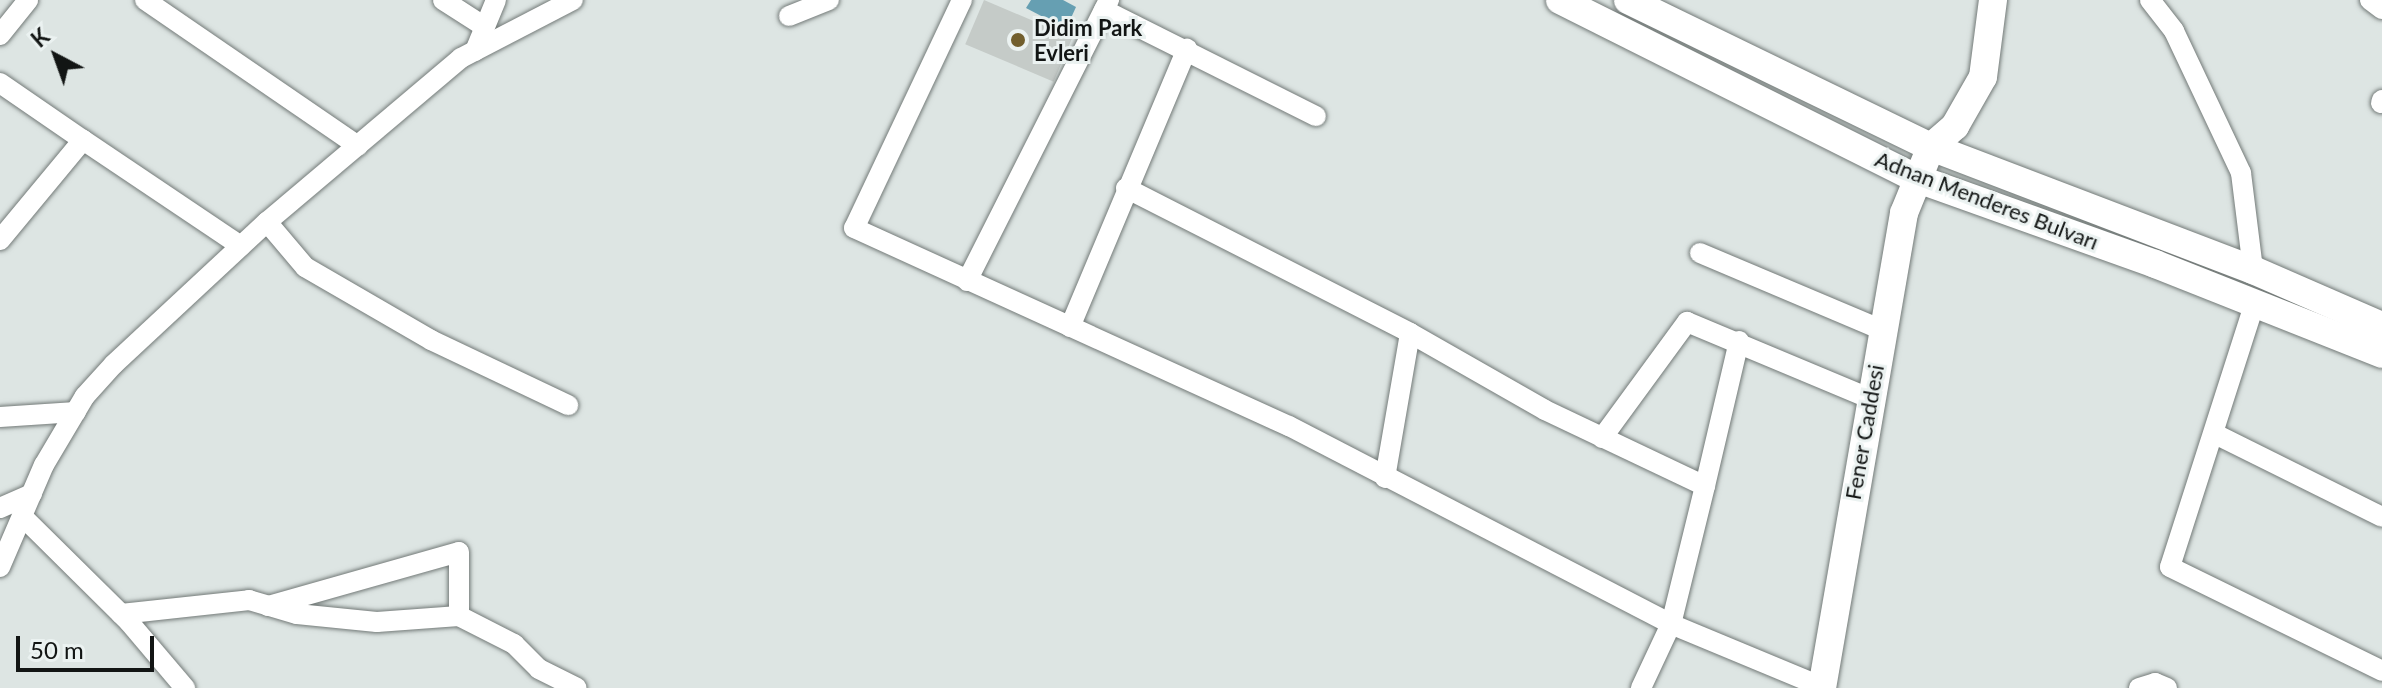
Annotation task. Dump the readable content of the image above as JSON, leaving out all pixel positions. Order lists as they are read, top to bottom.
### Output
{
  "streets": {
    "main road": ["Adnan Menderes Bulvarı", "Fener Caddesi"]
  },
  "crossings": [
    ["Adnan Menderes Bulvarı", "Fener Caddesi"]
  ],
  "places": ["Didim Park Evleri"],
  "scale_bar": "50 m",
  "north": "top left"
}
